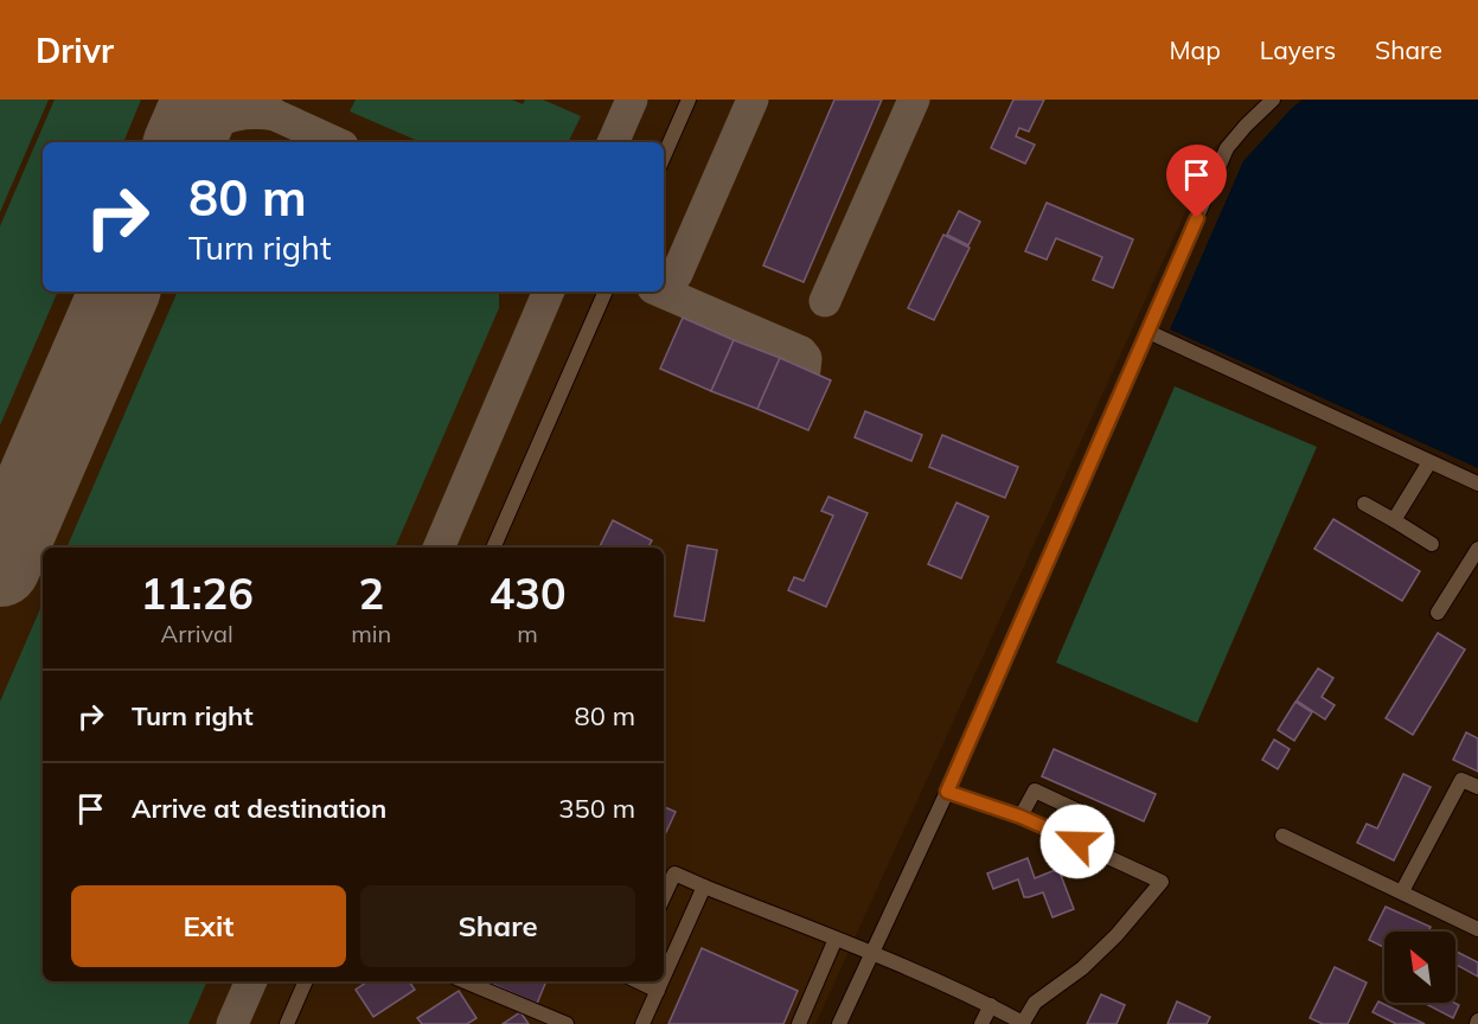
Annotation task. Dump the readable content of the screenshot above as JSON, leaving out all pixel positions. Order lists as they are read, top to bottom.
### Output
{
  "north": "top left",
  "page": {
    "header": "Drivr",
    "nav": ["Map", "Layers", "Share"],
    "turn": ["80 m", "Turn right"],
    "eta": [
      "11:26",
      "Arrival",
      "2",
      "min",
      "430",
      "m"
    ],
    "list": [
      {
        "name": "Turn right",
        "value": "80 m"
      },
      {
        "name": "Arrive at destination",
        "value": "350 m"
      }
    ],
    "buttons": ["Exit", "Share"]
  }
}
